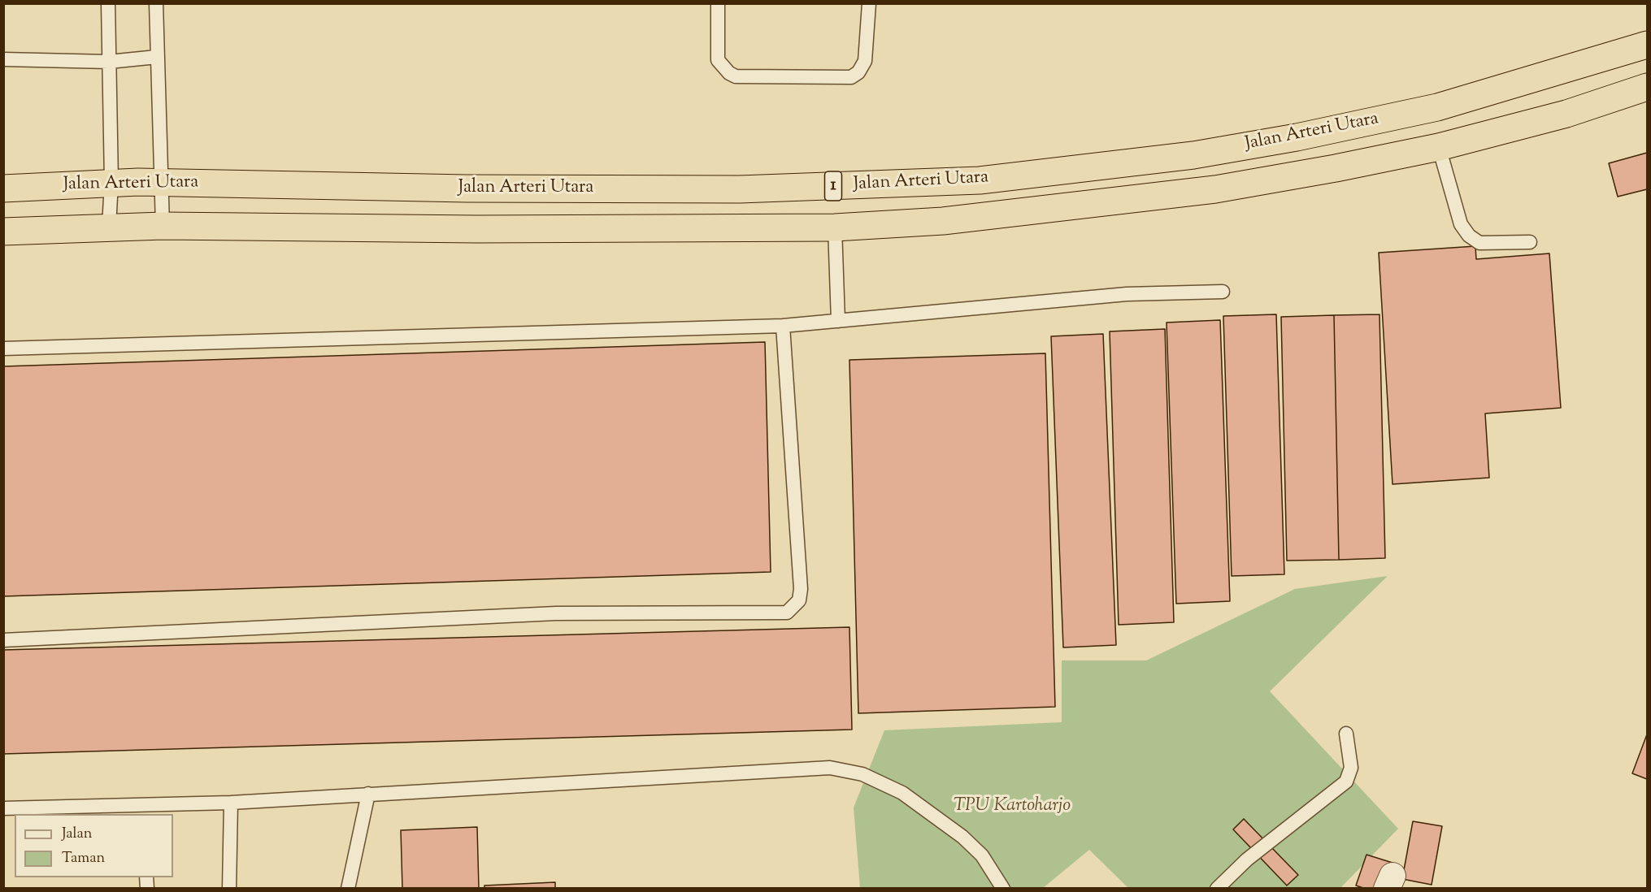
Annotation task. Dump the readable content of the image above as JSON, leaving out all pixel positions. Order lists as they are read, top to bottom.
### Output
{
  "streets": {
    "highway": ["Jalan Arteri Utara", "1"]
  },
  "parks": ["TPU Kartoharjo"],
  "legend": ["Jalan", "Taman"]
}
